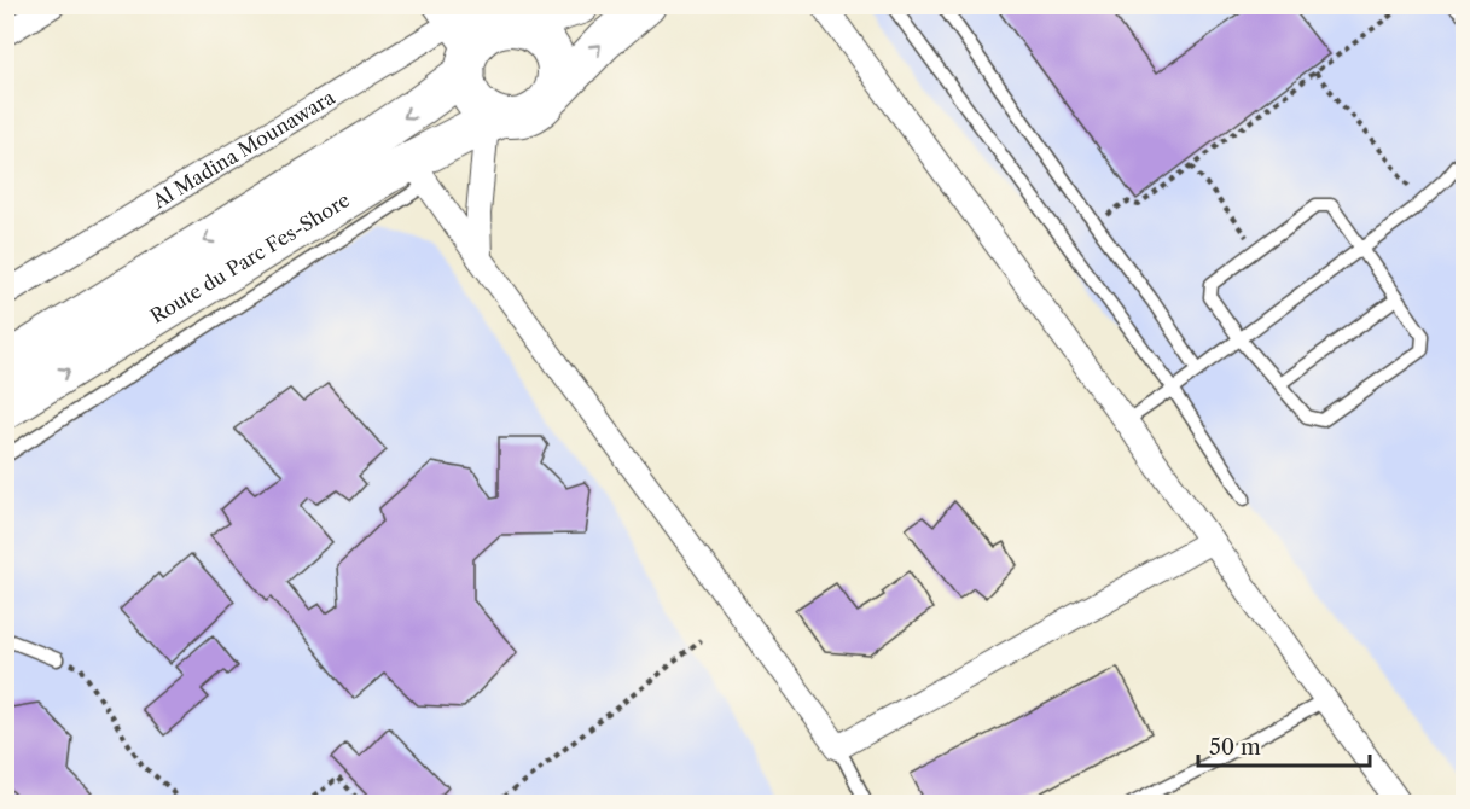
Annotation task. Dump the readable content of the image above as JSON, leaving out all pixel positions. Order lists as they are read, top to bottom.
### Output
{
  "streets": {
    "highway": ["Route du Parc Fes-Shore"],
    "street": ["Al Madina Mounawara"]
  },
  "crossings": [
    ["Al Madina Mounawara", "Route du Parc Fes-Shore"]
  ],
  "scale_bar": "50 m"
}
